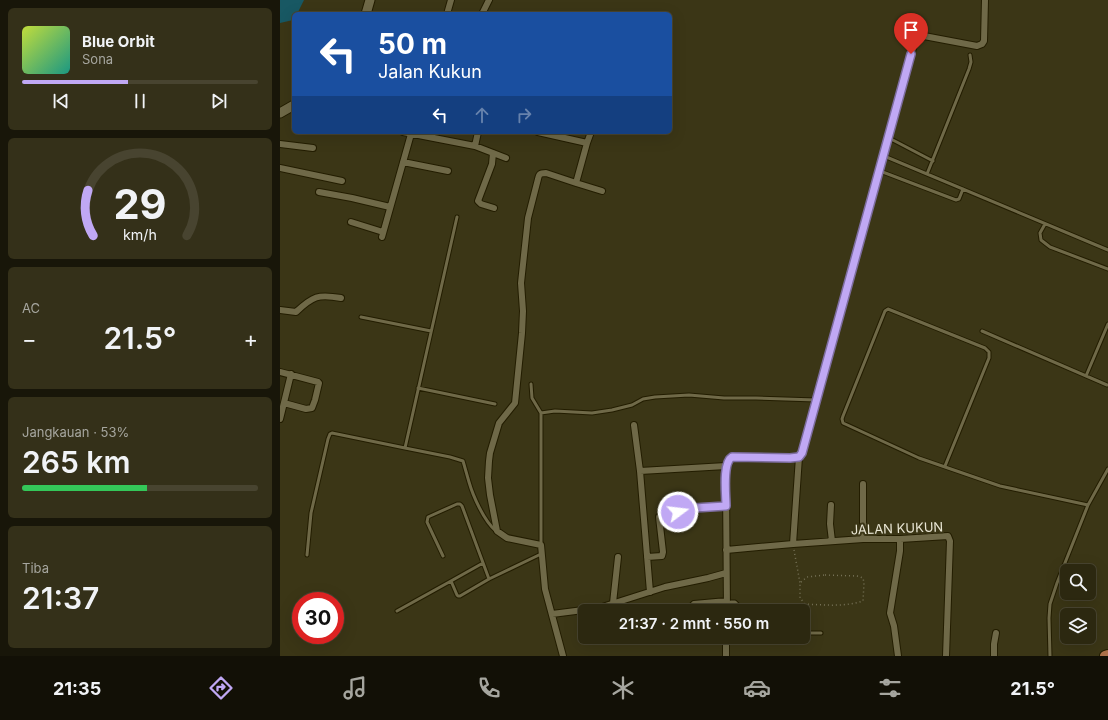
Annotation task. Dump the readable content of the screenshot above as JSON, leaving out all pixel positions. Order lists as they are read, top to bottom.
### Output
{
  "streets": {
    "street": ["JALAN KUKUN"]
  },
  "page": {
    "turn": ["50 m", "Jalan Kukun"],
    "song": ["Blue Orbit", "Sona"],
    "tile": [
      "AC",
      ["Jangkauan · 53%", "265 km"],
      ["Tiba", "21:37"]
    ],
    "heat": ["−", "21.5°", "+"],
    "limit": "30",
    "trip": "21:37 · 2 mnt · 550 m",
    "tabs": ["21:35", "21.5°"],
    "gauge": ["29", "km/h"]
  }
}
